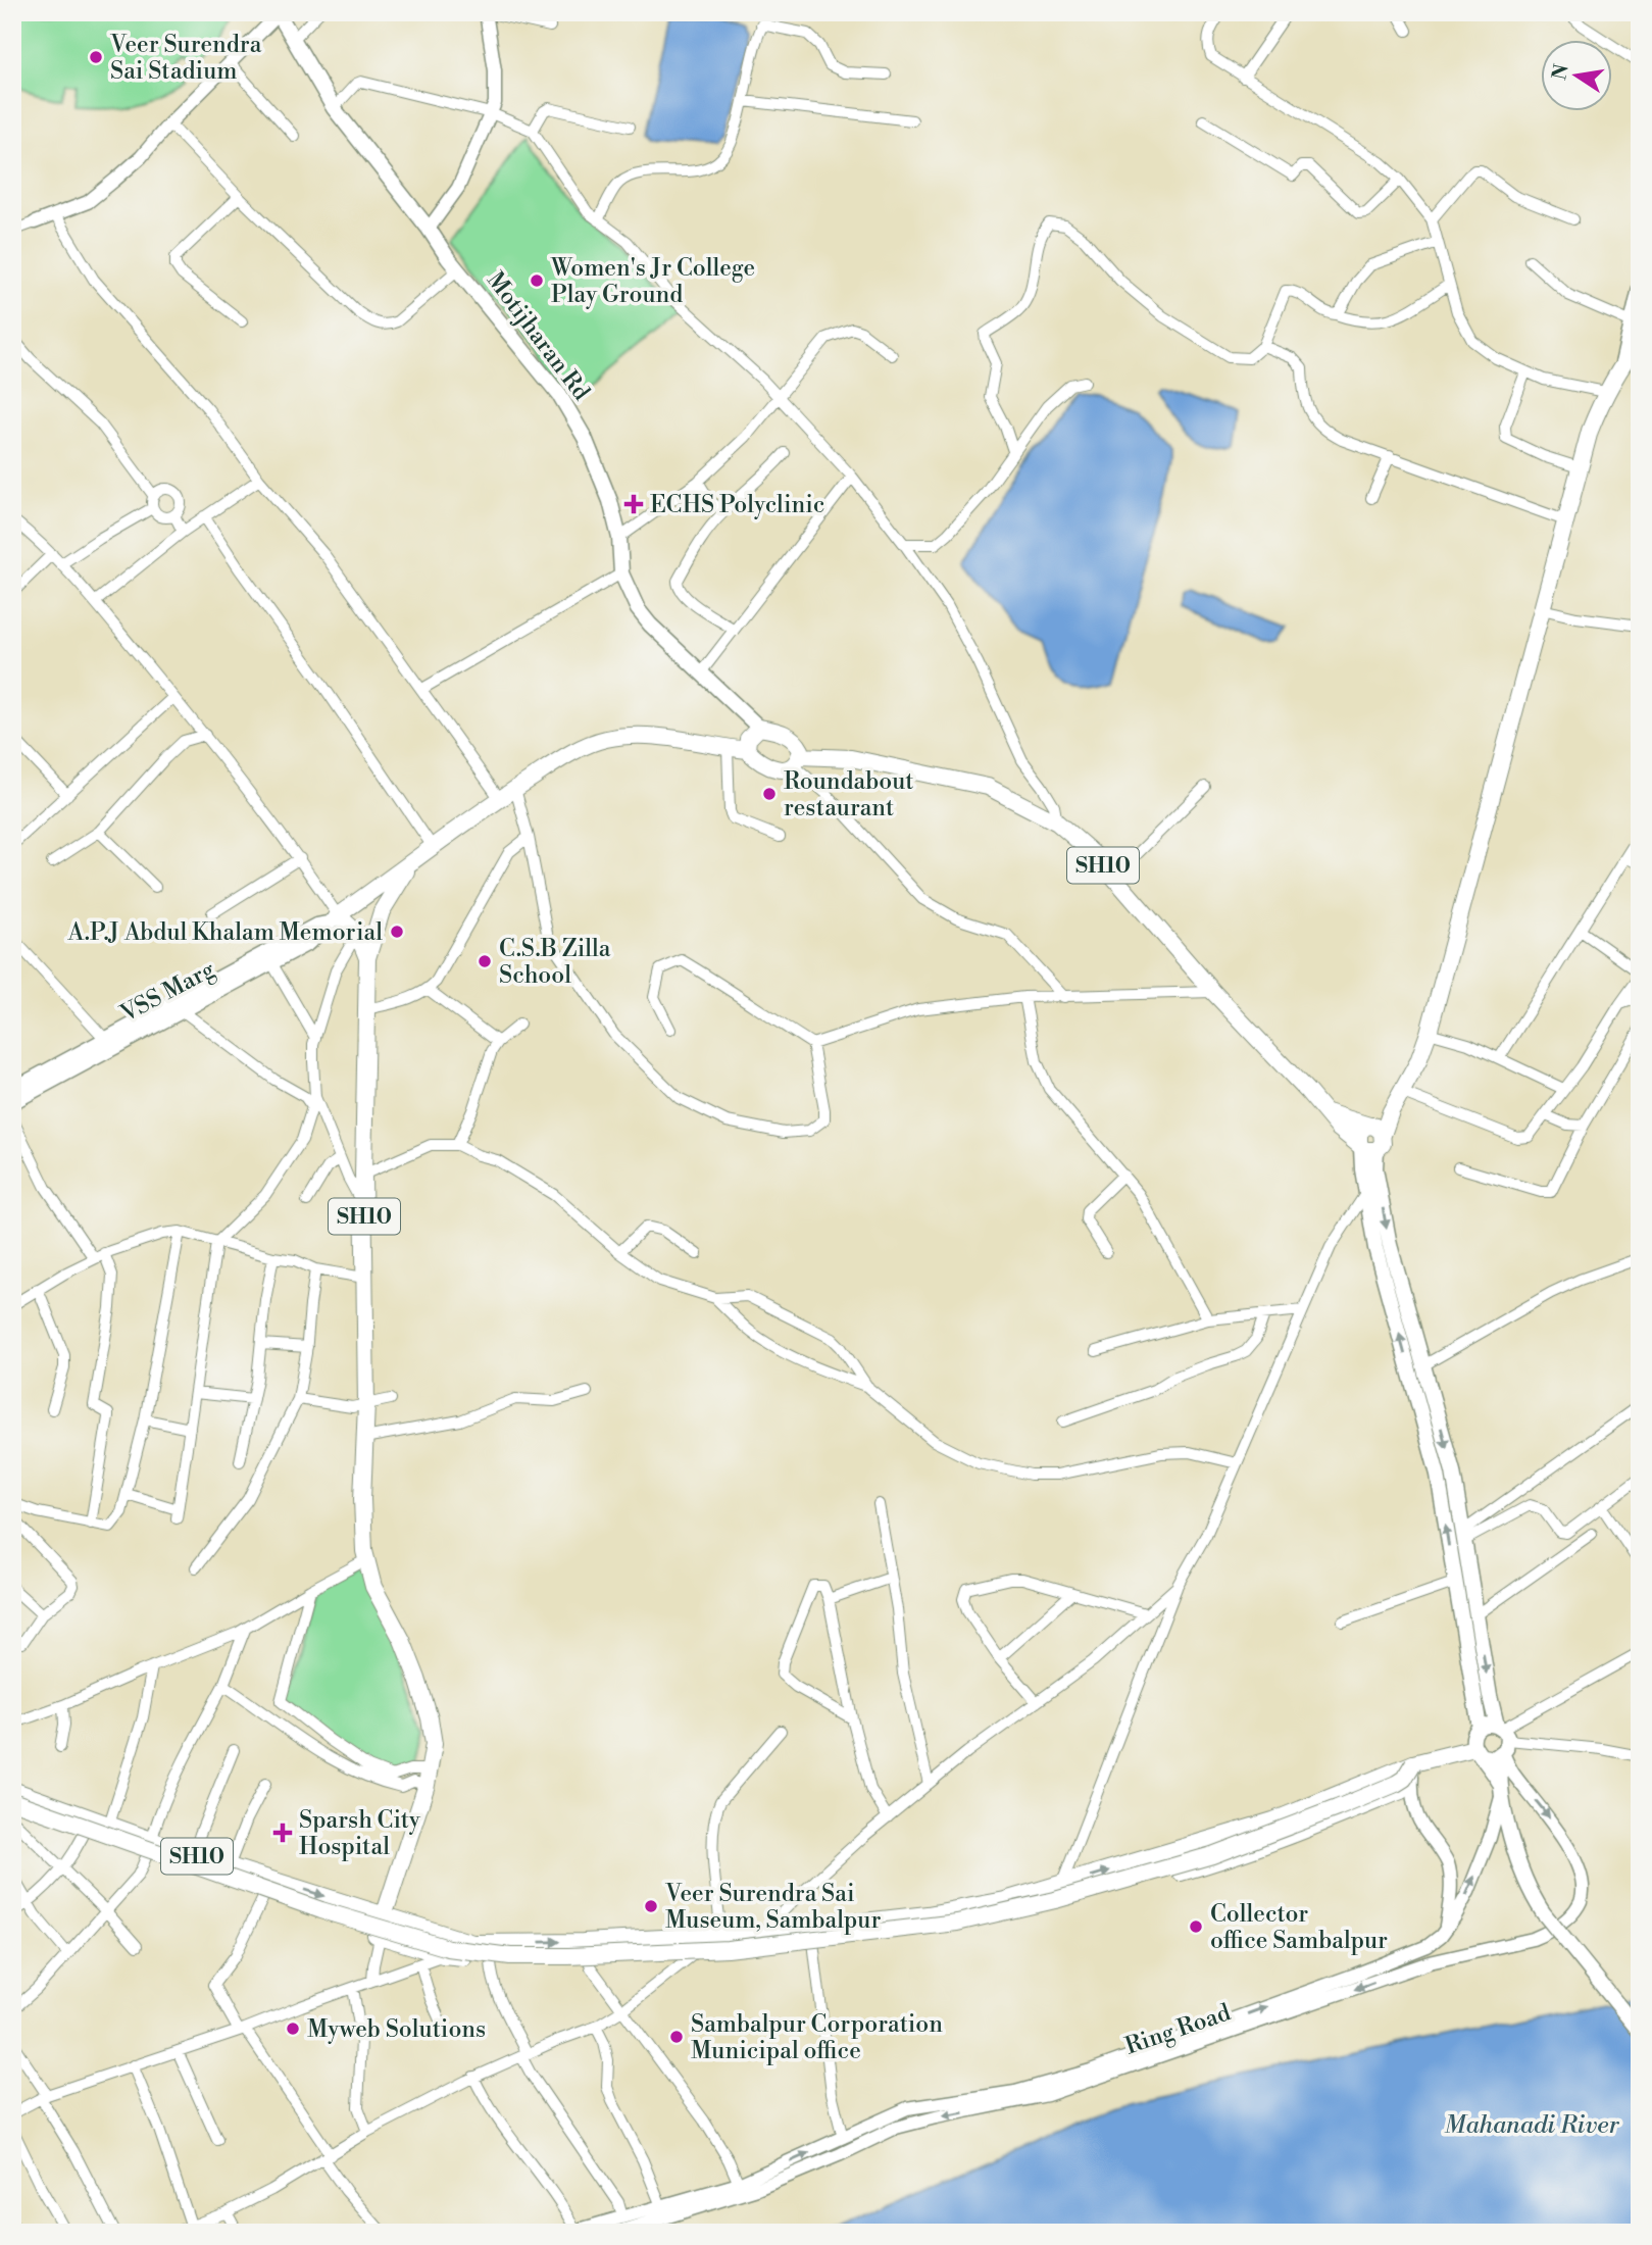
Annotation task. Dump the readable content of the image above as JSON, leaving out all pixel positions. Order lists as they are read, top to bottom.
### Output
{
  "streets": {
    "main road": ["Motijharan Rd", "SH10", "VSS Marg"],
    "street": ["Ring Road"]
  },
  "crossings": [
    ["Motijharan Rd", "SH10"],
    ["SH10", "VSS Marg"]
  ],
  "water": ["Mahanadi River"],
  "places": {
    "other": [
      "Veer Surendra Sai Stadium",
      "Women's Jr College Play Ground",
      "Roundabout restaurant",
      "A.P.J Abdul Khalam Memorial",
      "C.S.B Zilla School",
      "Veer Surendra Sai Museum, Sambalpur",
      "Collector office Sambalpur",
      "Myweb Solutions",
      "Sambalpur Corporation Municipal office"
    ],
    "health": ["ECHS Polyclinic", "Sparsh City Hospital"]
  },
  "north": "left"
}
